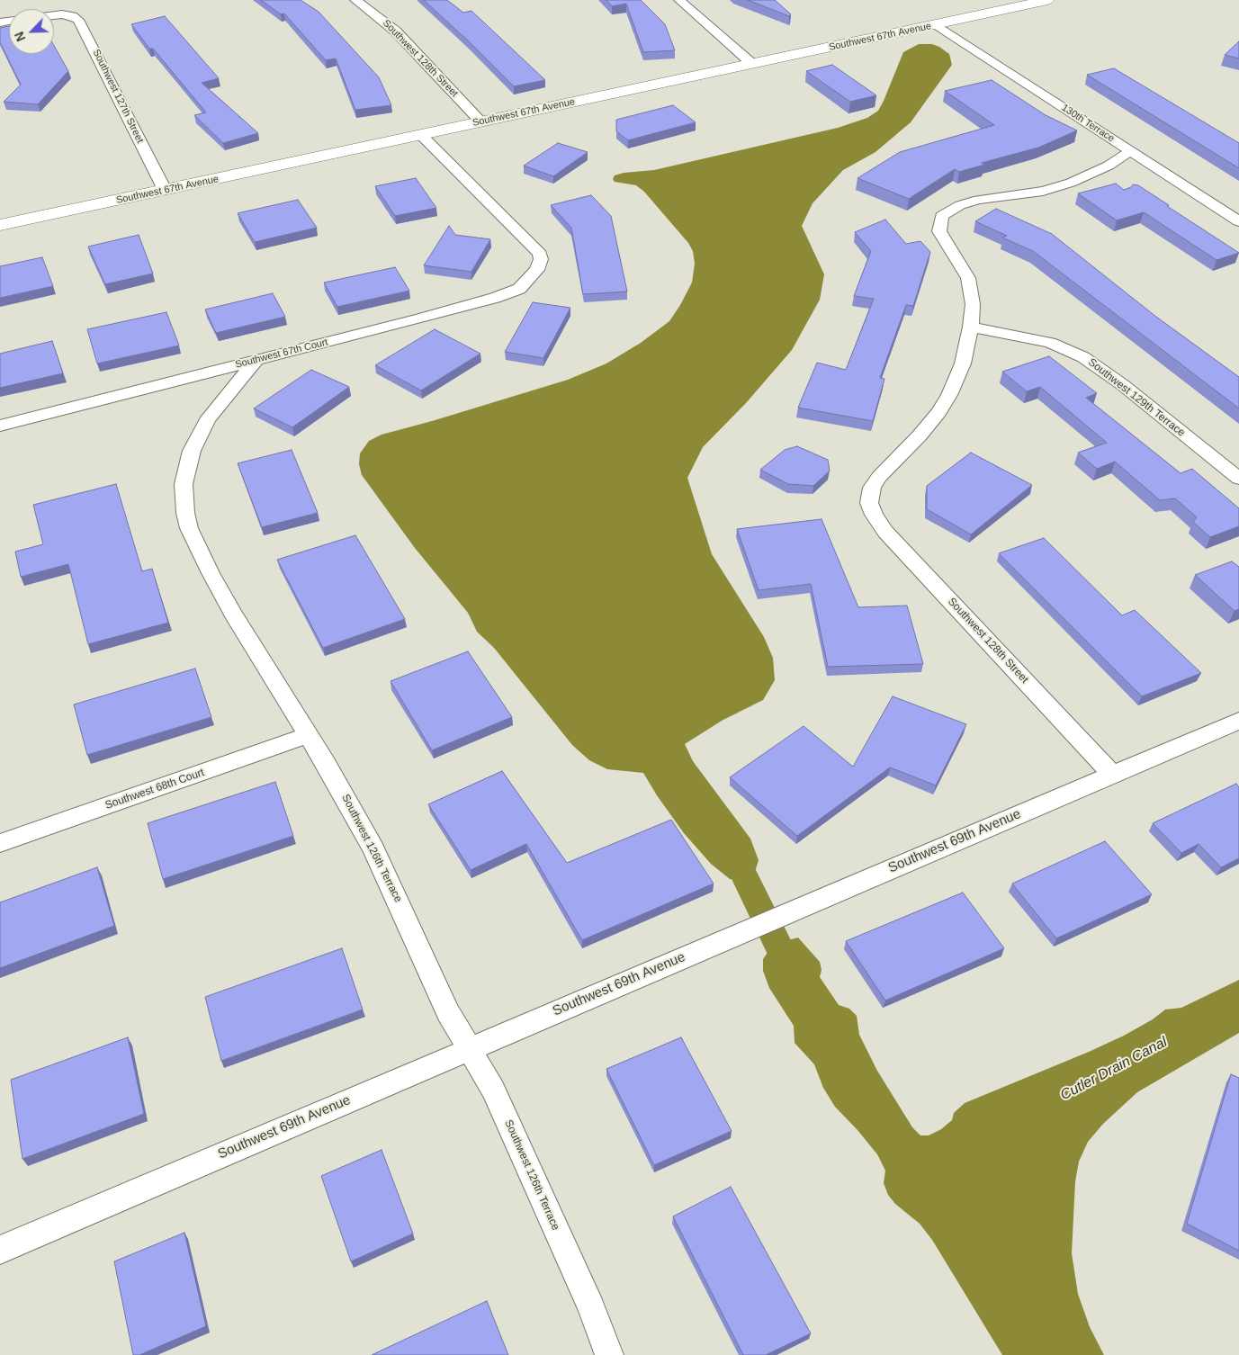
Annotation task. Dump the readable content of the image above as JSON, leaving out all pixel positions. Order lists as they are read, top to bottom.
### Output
{
  "streets": {
    "main road": ["Southwest 67th Avenue"],
    "street": [
      "Southwest 128th Street",
      "Southwest 127th Street",
      "130th Terrace",
      "Southwest 67th Court",
      "Southwest 129th Terrace",
      "Southwest 68th Court",
      "Southwest 69th Avenue",
      "Southwest 126th Terrace"
    ]
  },
  "crossings": [
    ["Southwest 67th Avenue", "Southwest 128th Street"],
    ["Southwest 67th Avenue", "Southwest 127th Street"],
    ["Southwest 67th Avenue", "130th Terrace"],
    ["Southwest 67th Avenue", "Southwest 67th Court"],
    ["Southwest 128th Street", "Southwest 129th Terrace"],
    ["Southwest 128th Street", "Southwest 69th Avenue"],
    ["Southwest 67th Court", "Southwest 126th Terrace"],
    ["Southwest 68th Court", "Southwest 126th Terrace"],
    ["Southwest 69th Avenue", "Southwest 126th Terrace"]
  ],
  "water": ["Cutler Drain Canal"],
  "north": "bottom left"
}
